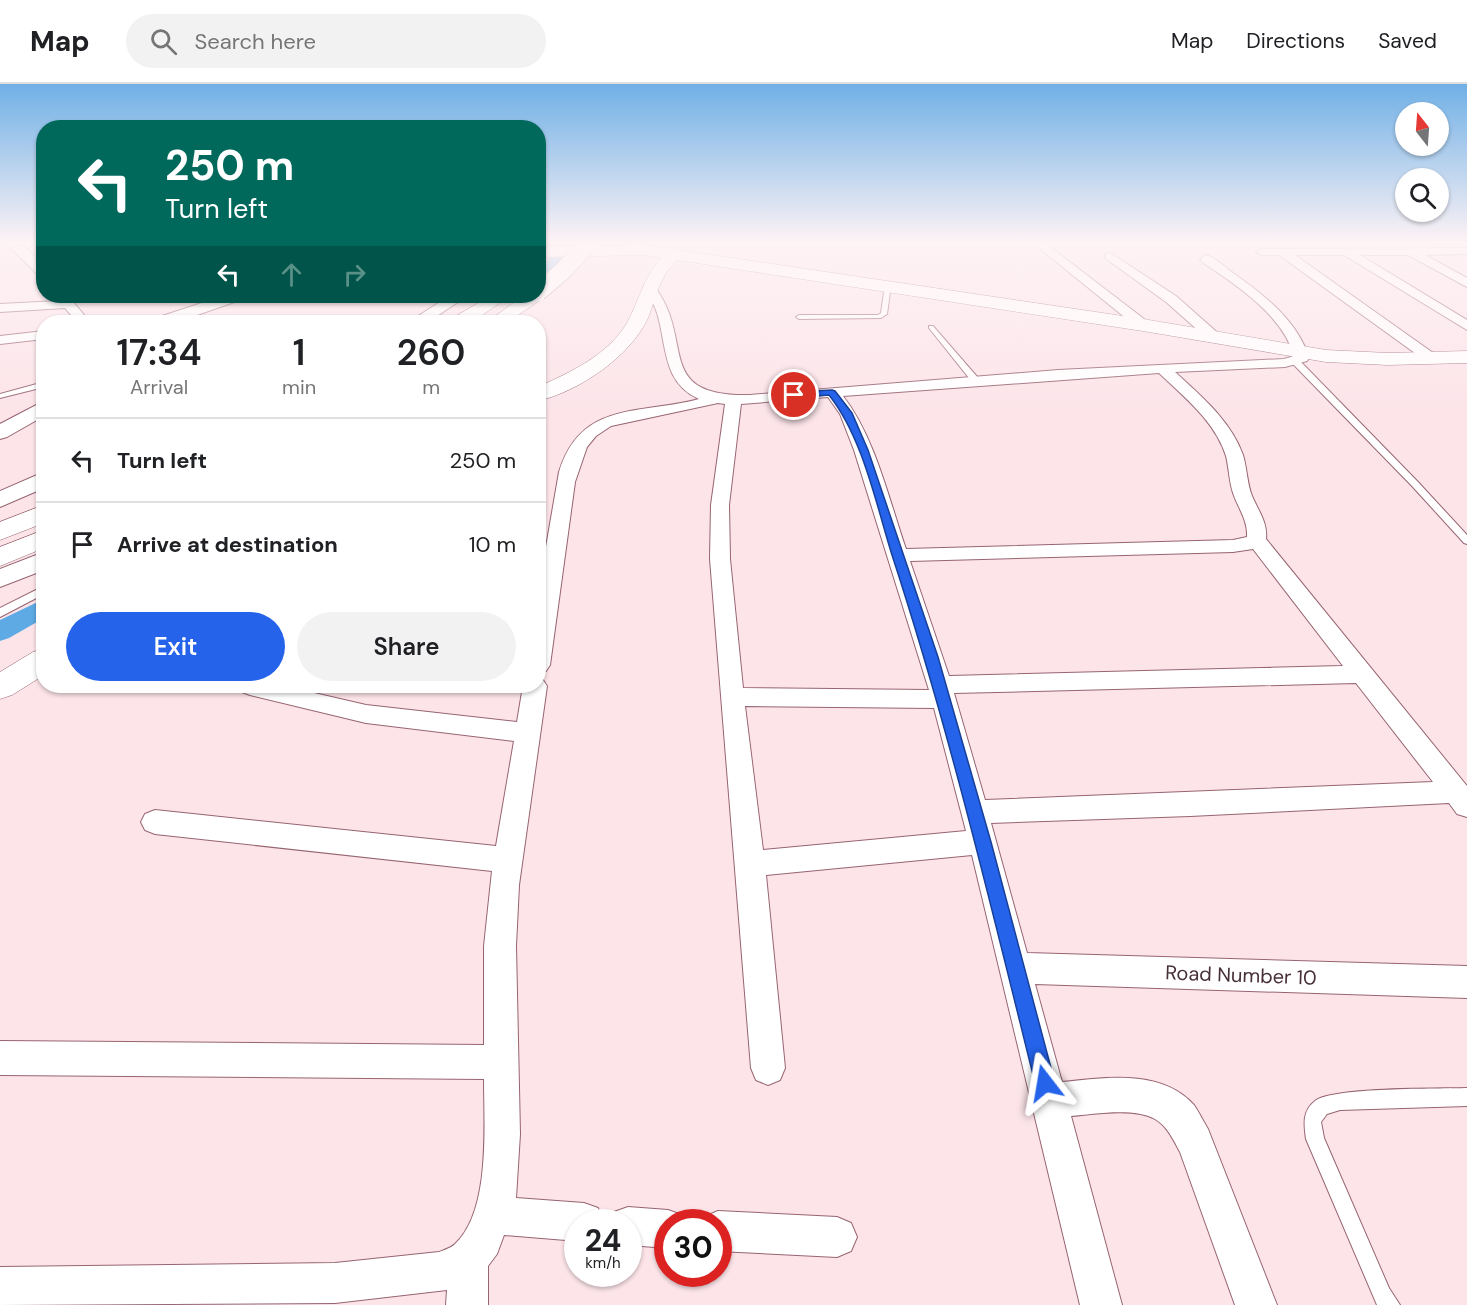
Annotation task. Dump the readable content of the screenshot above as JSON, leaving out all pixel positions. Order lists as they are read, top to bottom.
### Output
{
  "streets": {
    "street": ["Road Number 10"]
  },
  "north": "top",
  "page": {
    "header": "Map",
    "search": "Search here",
    "nav": ["Map", "Directions", "Saved"],
    "turn": ["250 m", "Turn left"],
    "eta": [
      "17:34",
      "Arrival",
      "1",
      "min",
      "260",
      "m"
    ],
    "list": [
      {
        "name": "Turn left",
        "value": "250 m"
      },
      {
        "name": "Arrive at destination",
        "value": "10 m"
      }
    ],
    "buttons": ["Exit", "Share"],
    "speed": "24 km/h",
    "limit": "30"
  }
}
